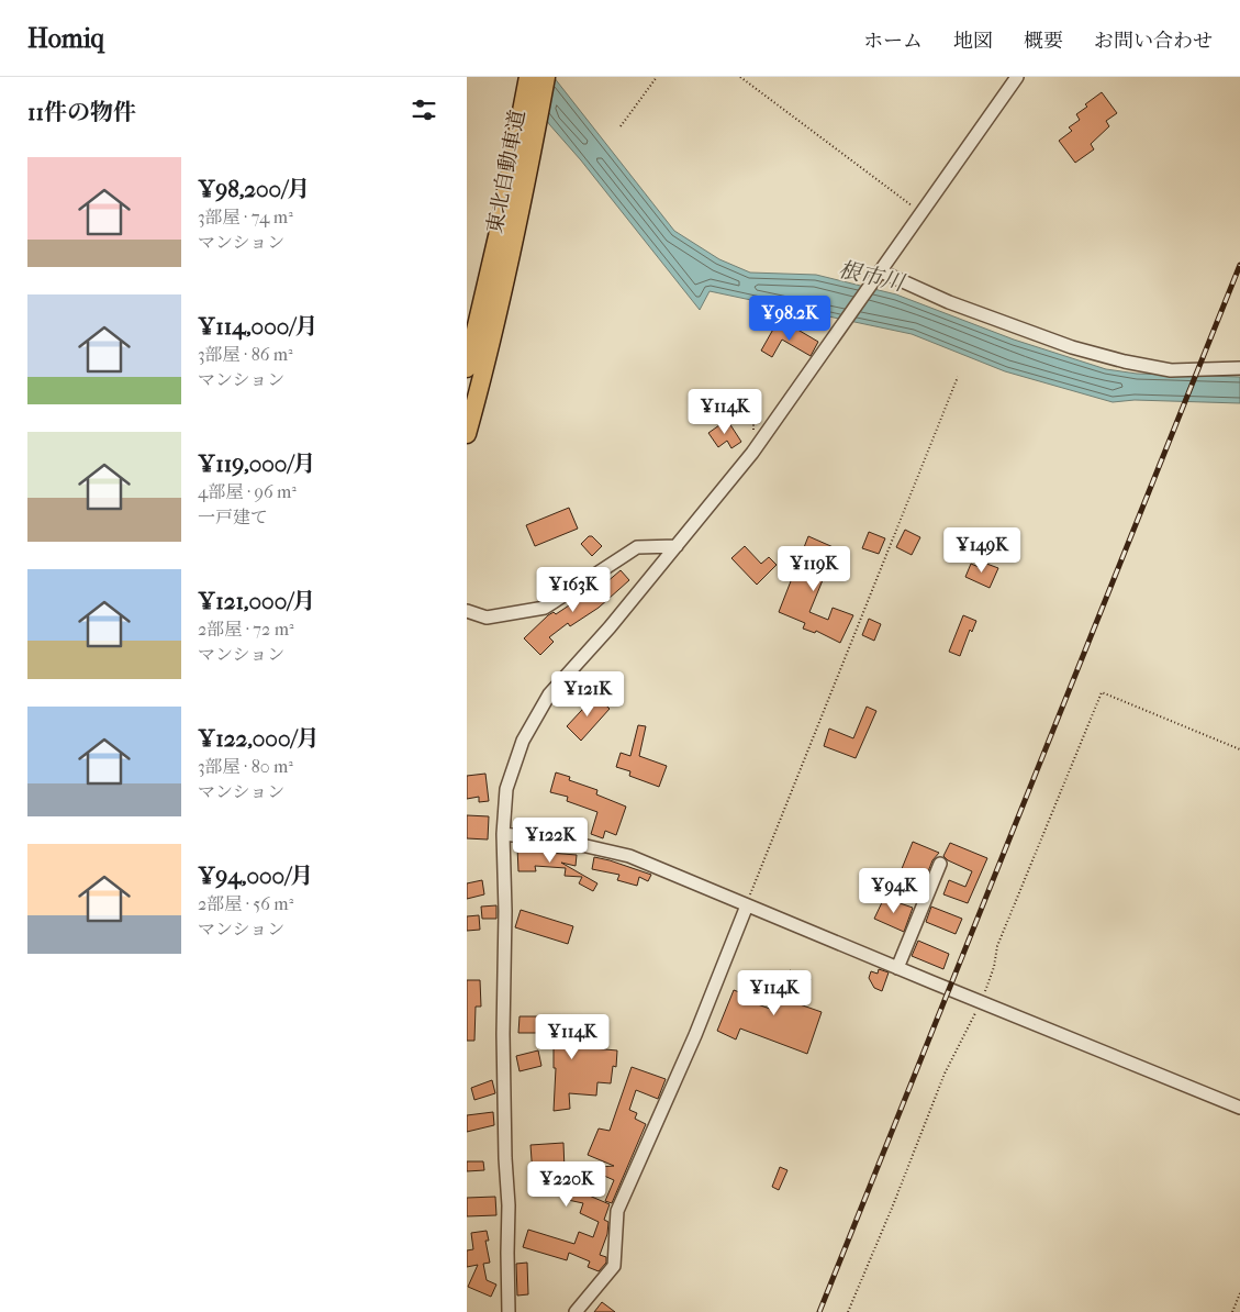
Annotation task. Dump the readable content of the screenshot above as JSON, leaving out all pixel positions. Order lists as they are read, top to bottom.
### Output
{
  "streets": {
    "highway": ["東北自動車道"]
  },
  "water": ["根市川"],
  "page": {
    "header": "Homiq",
    "nav": [
      "ホーム",
      "地図",
      "概要",
      "お問い合わせ"
    ],
    "heading": "11件の物件",
    "list": [
      {
        "name": "¥98,200/月",
        "note": "3部屋 · 74 m² · マンション"
      },
      {
        "name": "¥114,000/月",
        "note": "3部屋 · 86 m² · マンション"
      },
      {
        "name": "¥119,000/月",
        "note": "4部屋 · 96 m² · 一戸建て"
      },
      {
        "name": "¥121,000/月",
        "note": "2部屋 · 72 m² · マンション"
      },
      {
        "name": "¥122,000/月",
        "note": "3部屋 · 80 m² · マンション"
      },
      {
        "name": "¥94,000/月",
        "note": "2部屋 · 56 m² · マンション"
      }
    ],
    "price": [
      "¥98.2K",
      "¥114K",
      "¥149K",
      "¥119K",
      "¥163K",
      "¥121K",
      "¥122K",
      "¥94K",
      "¥114K",
      "¥114K",
      "¥220K"
    ]
  }
}
